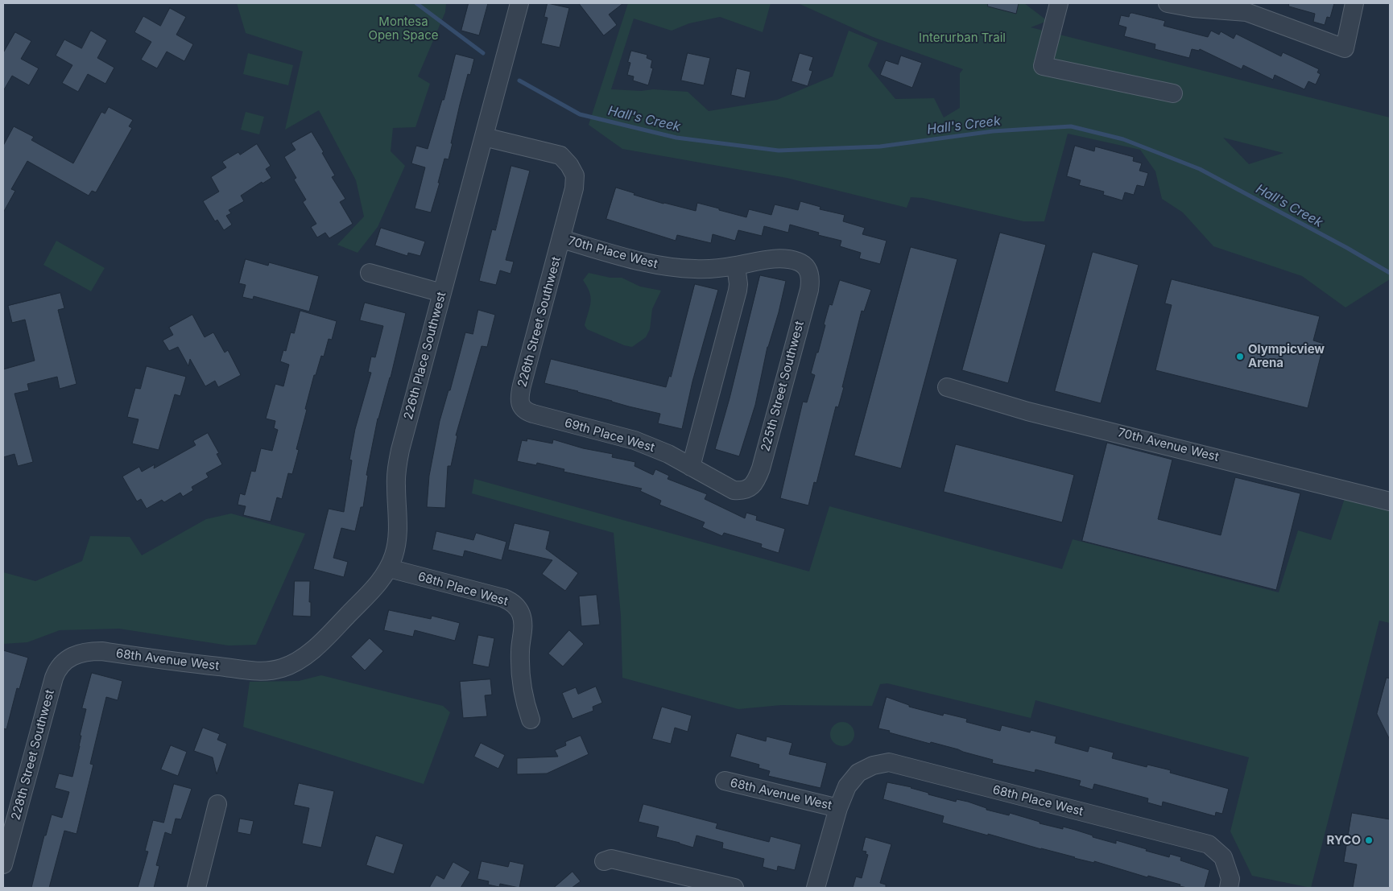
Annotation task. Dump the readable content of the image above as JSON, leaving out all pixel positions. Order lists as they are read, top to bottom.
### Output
{
  "streets": {
    "street": [
      "70th Place West",
      "226th Street Southwest",
      "226th Place Southwest",
      "225th Street Southwest",
      "69th Place West",
      "70th Avenue West",
      "68th Place West",
      "68th Avenue West",
      "228th Street Southwest"
    ]
  },
  "crossings": [
    ["70th Place West", "226th Street Southwest"],
    ["70th Place West", "226th Place Southwest"],
    ["70th Place West", "225th Street Southwest"],
    ["226th Street Southwest", "69th Place West"],
    ["226th Place Southwest", "68th Place West"],
    ["226th Place Southwest", "68th Avenue West"],
    ["225th Street Southwest", "69th Place West"],
    ["68th Place West", "68th Avenue West"],
    ["68th Avenue West", "228th Street Southwest"]
  ],
  "water": ["Hall's Creek"],
  "parks": ["Montesa Open Space", "Interurban Trail"],
  "places": ["Olympicview Arena", "RYCO"]
}
